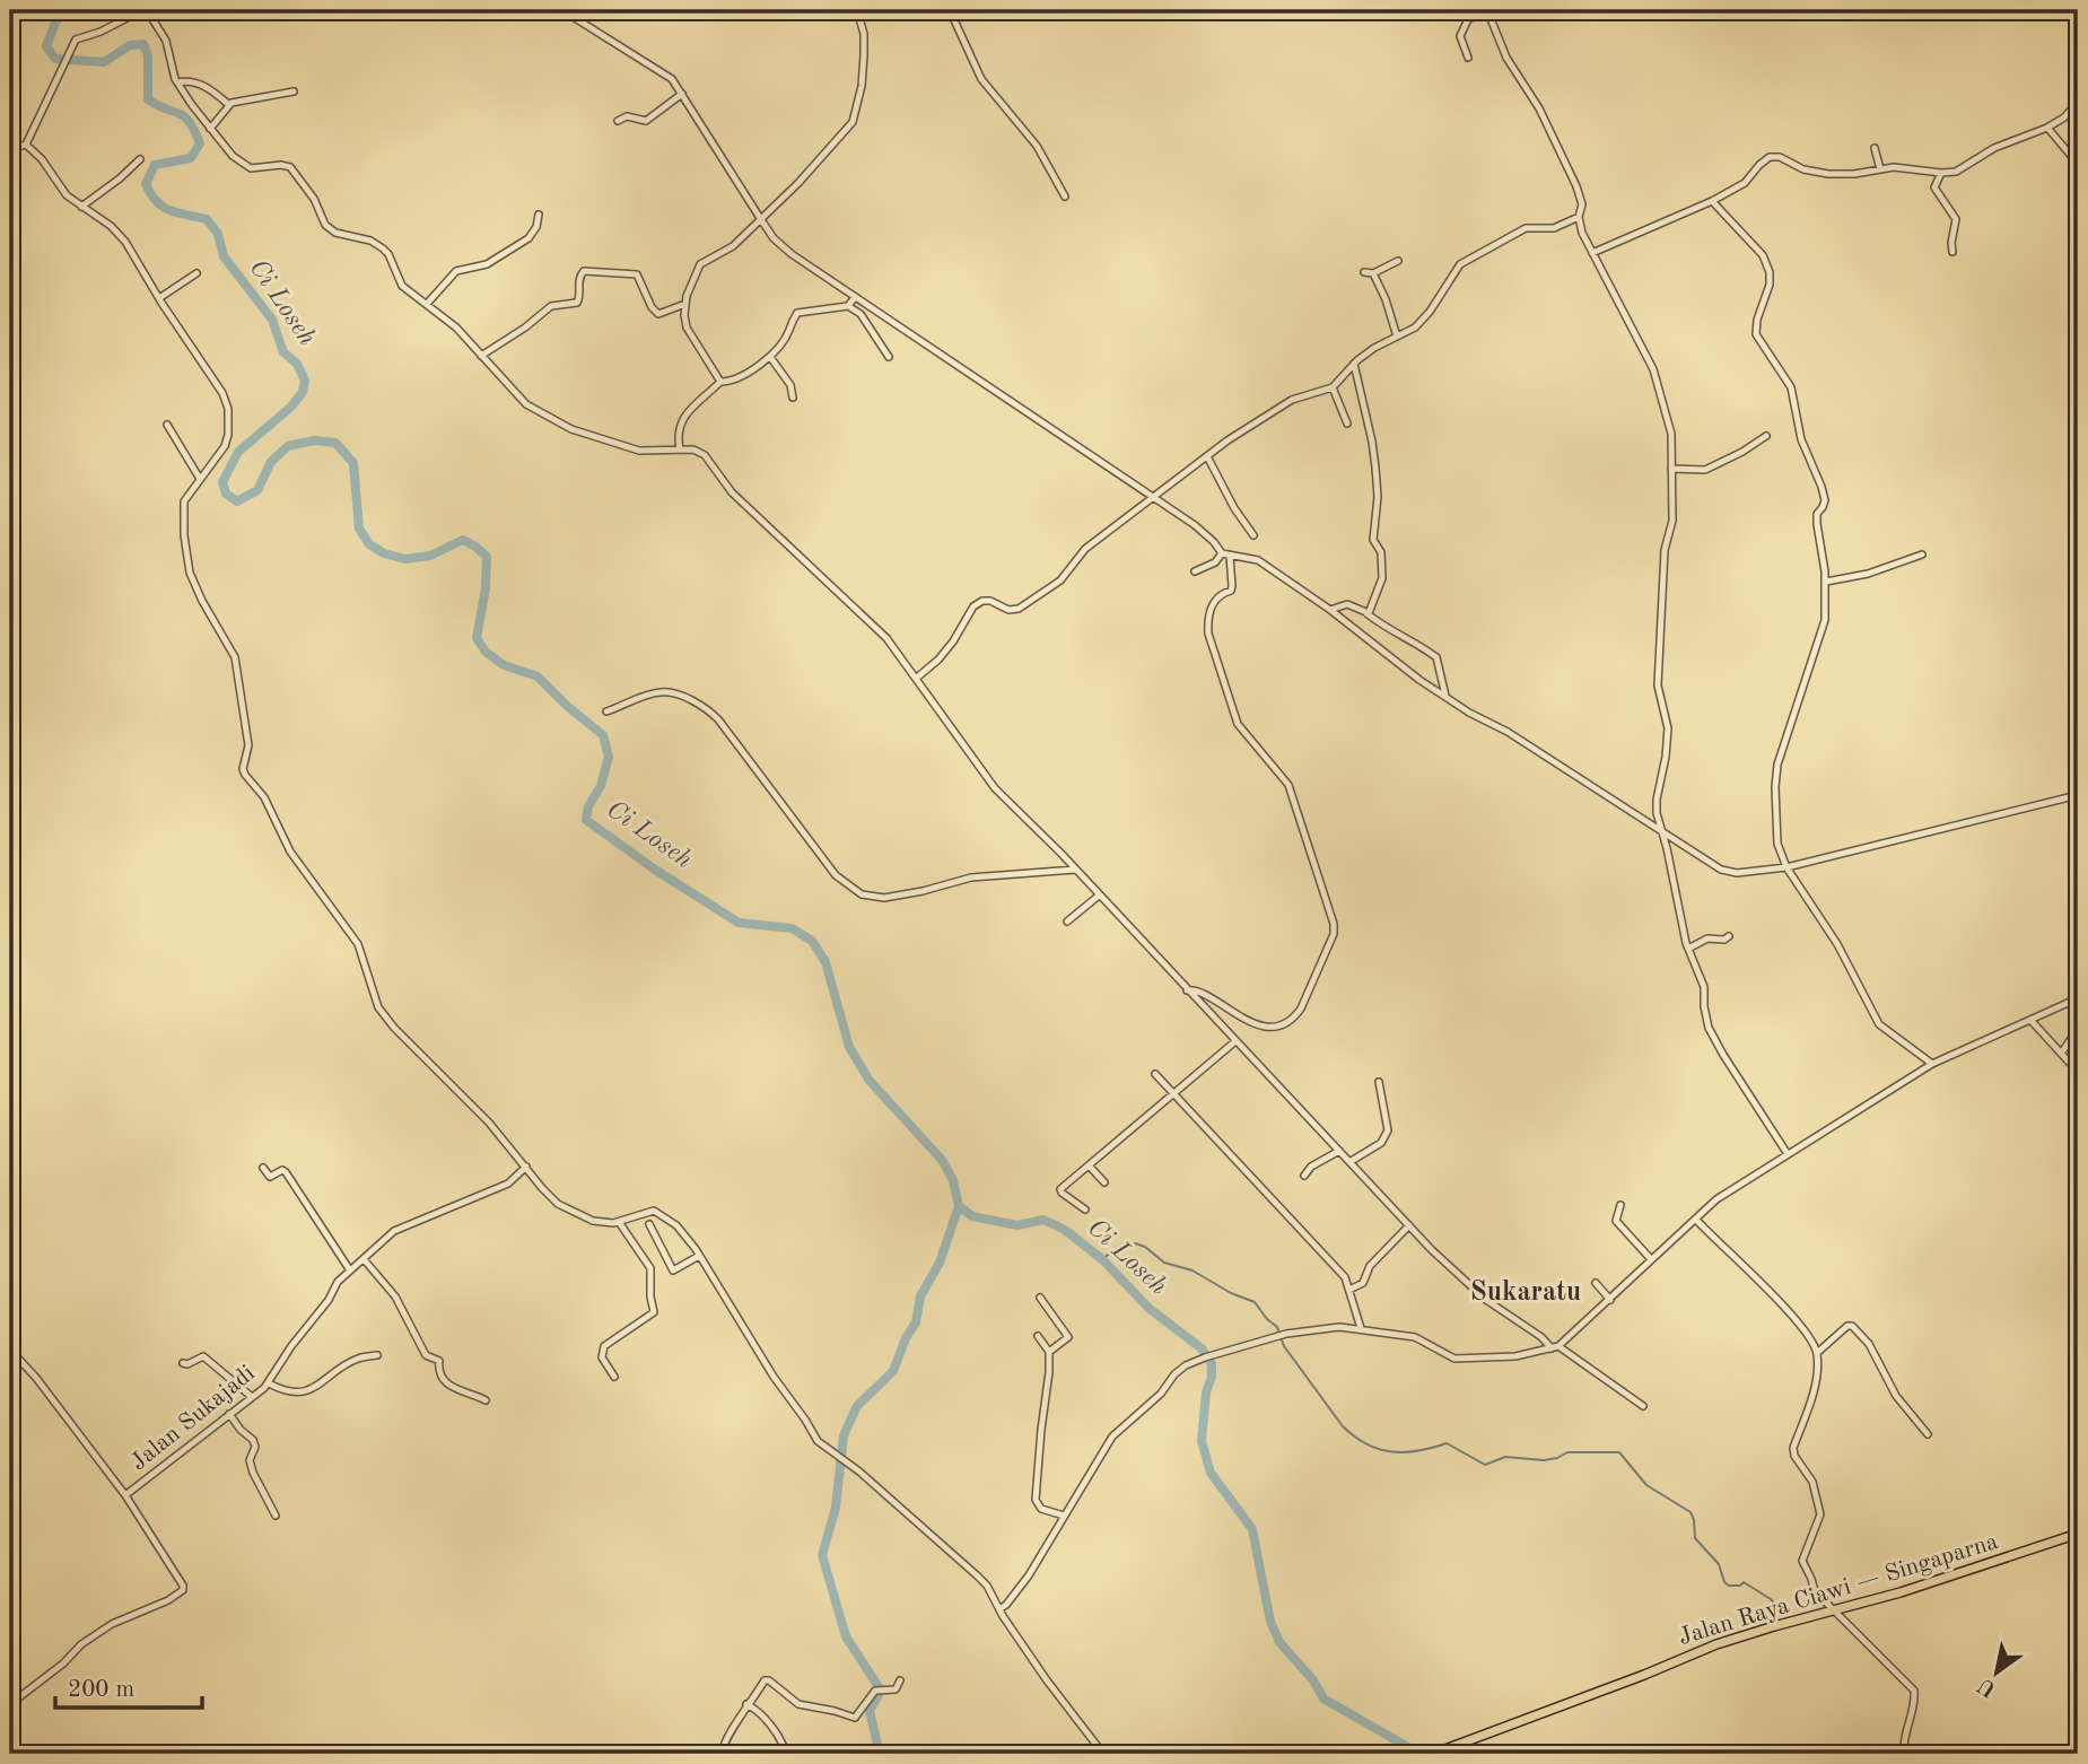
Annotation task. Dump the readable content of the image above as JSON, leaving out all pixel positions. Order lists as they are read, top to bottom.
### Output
{
  "streets": {
    "main road": ["Jalan Raya Ciawi — Singaparna"],
    "street": ["Jalan Sukajadi"]
  },
  "districts": ["Sukaratu"],
  "water": ["Ci Loseh"],
  "scale_bar": "200 m",
  "north": "bottom left"
}
